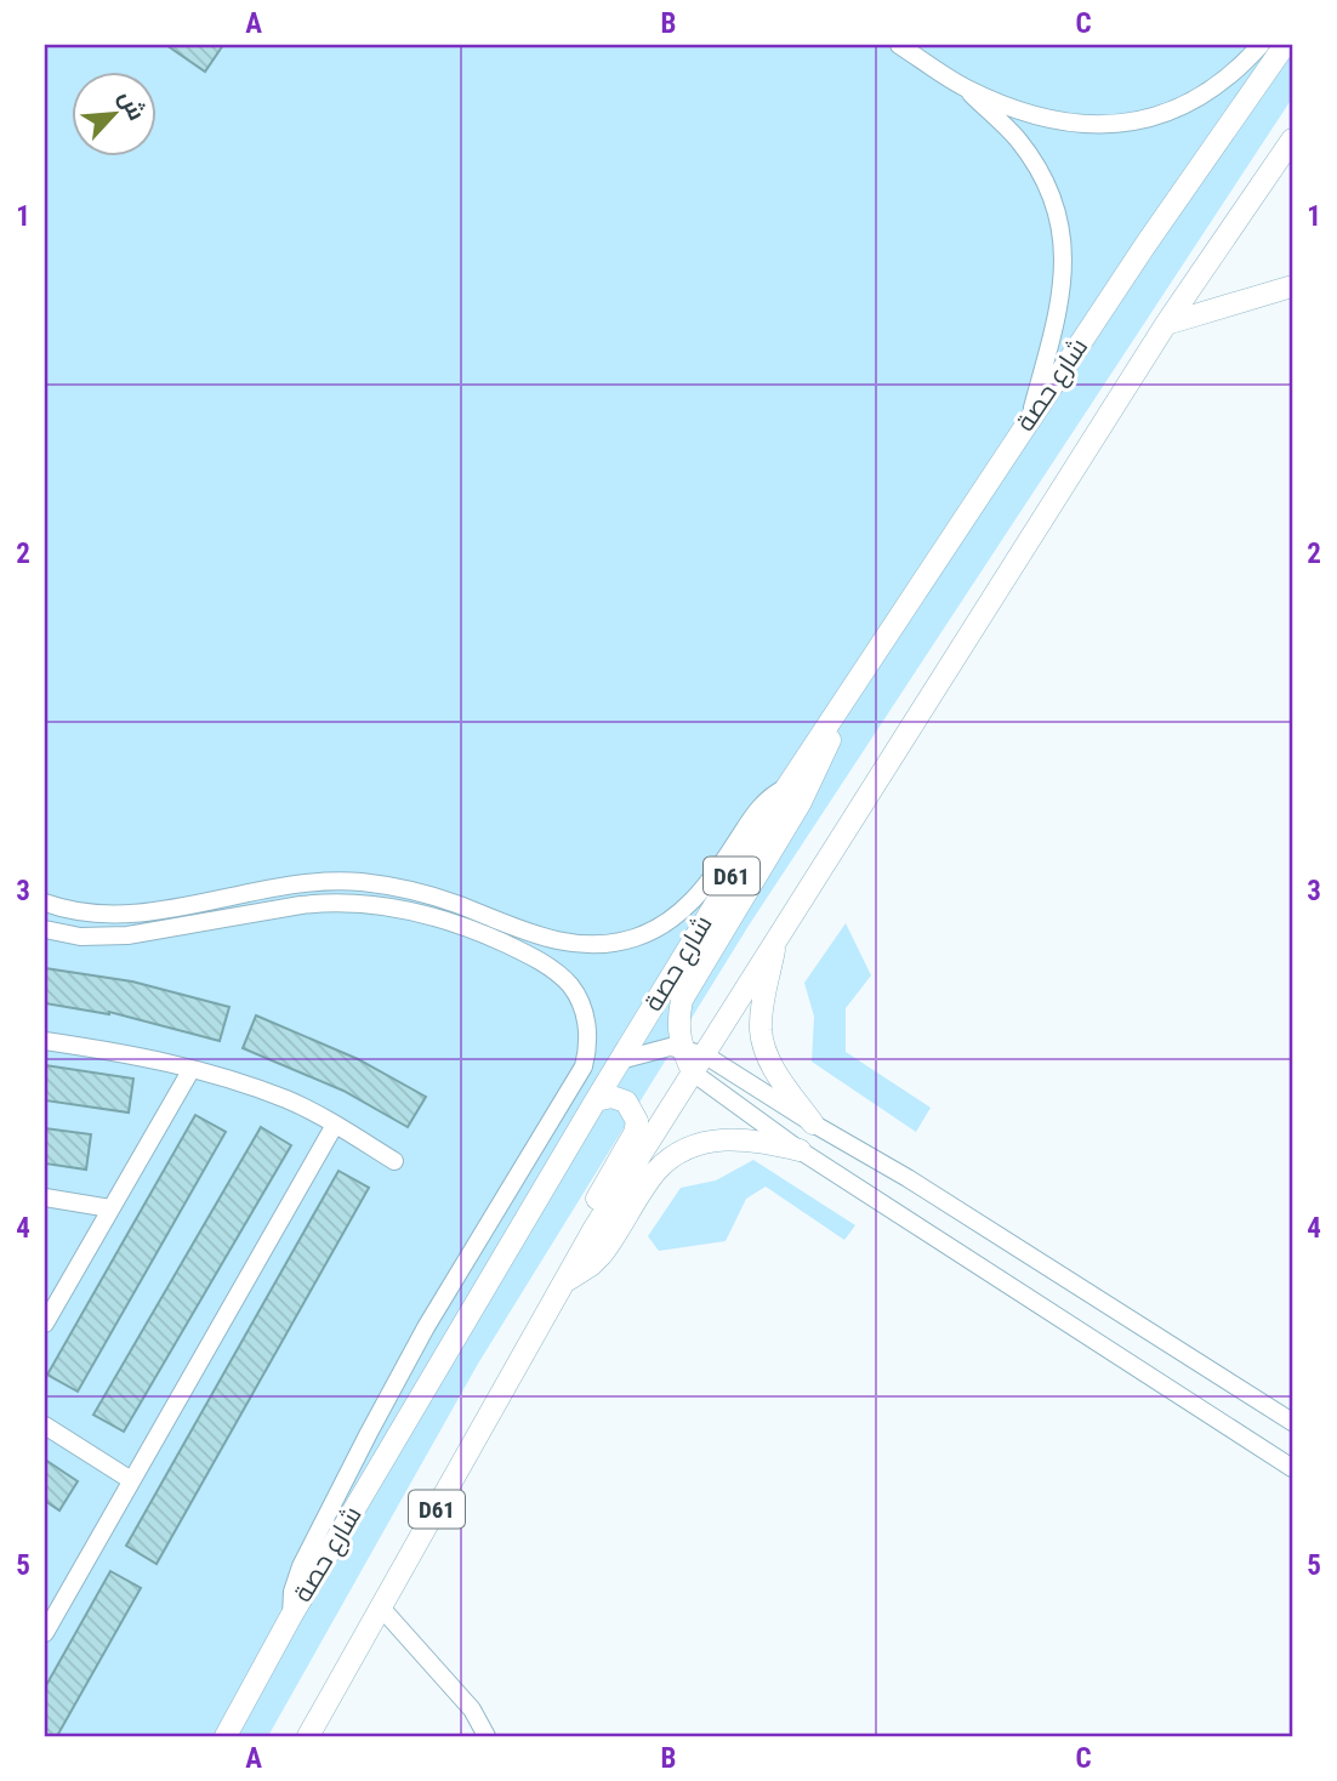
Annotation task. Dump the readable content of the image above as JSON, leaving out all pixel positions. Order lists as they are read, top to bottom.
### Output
{
  "streets": {
    "main road": ["شارع حصة", "D61"]
  },
  "north": "top right",
  "grid": {
    "columns": ["A", "B", "C"],
    "rows": [
      "1",
      "2",
      "3",
      "4",
      "5"
    ]
  }
}
